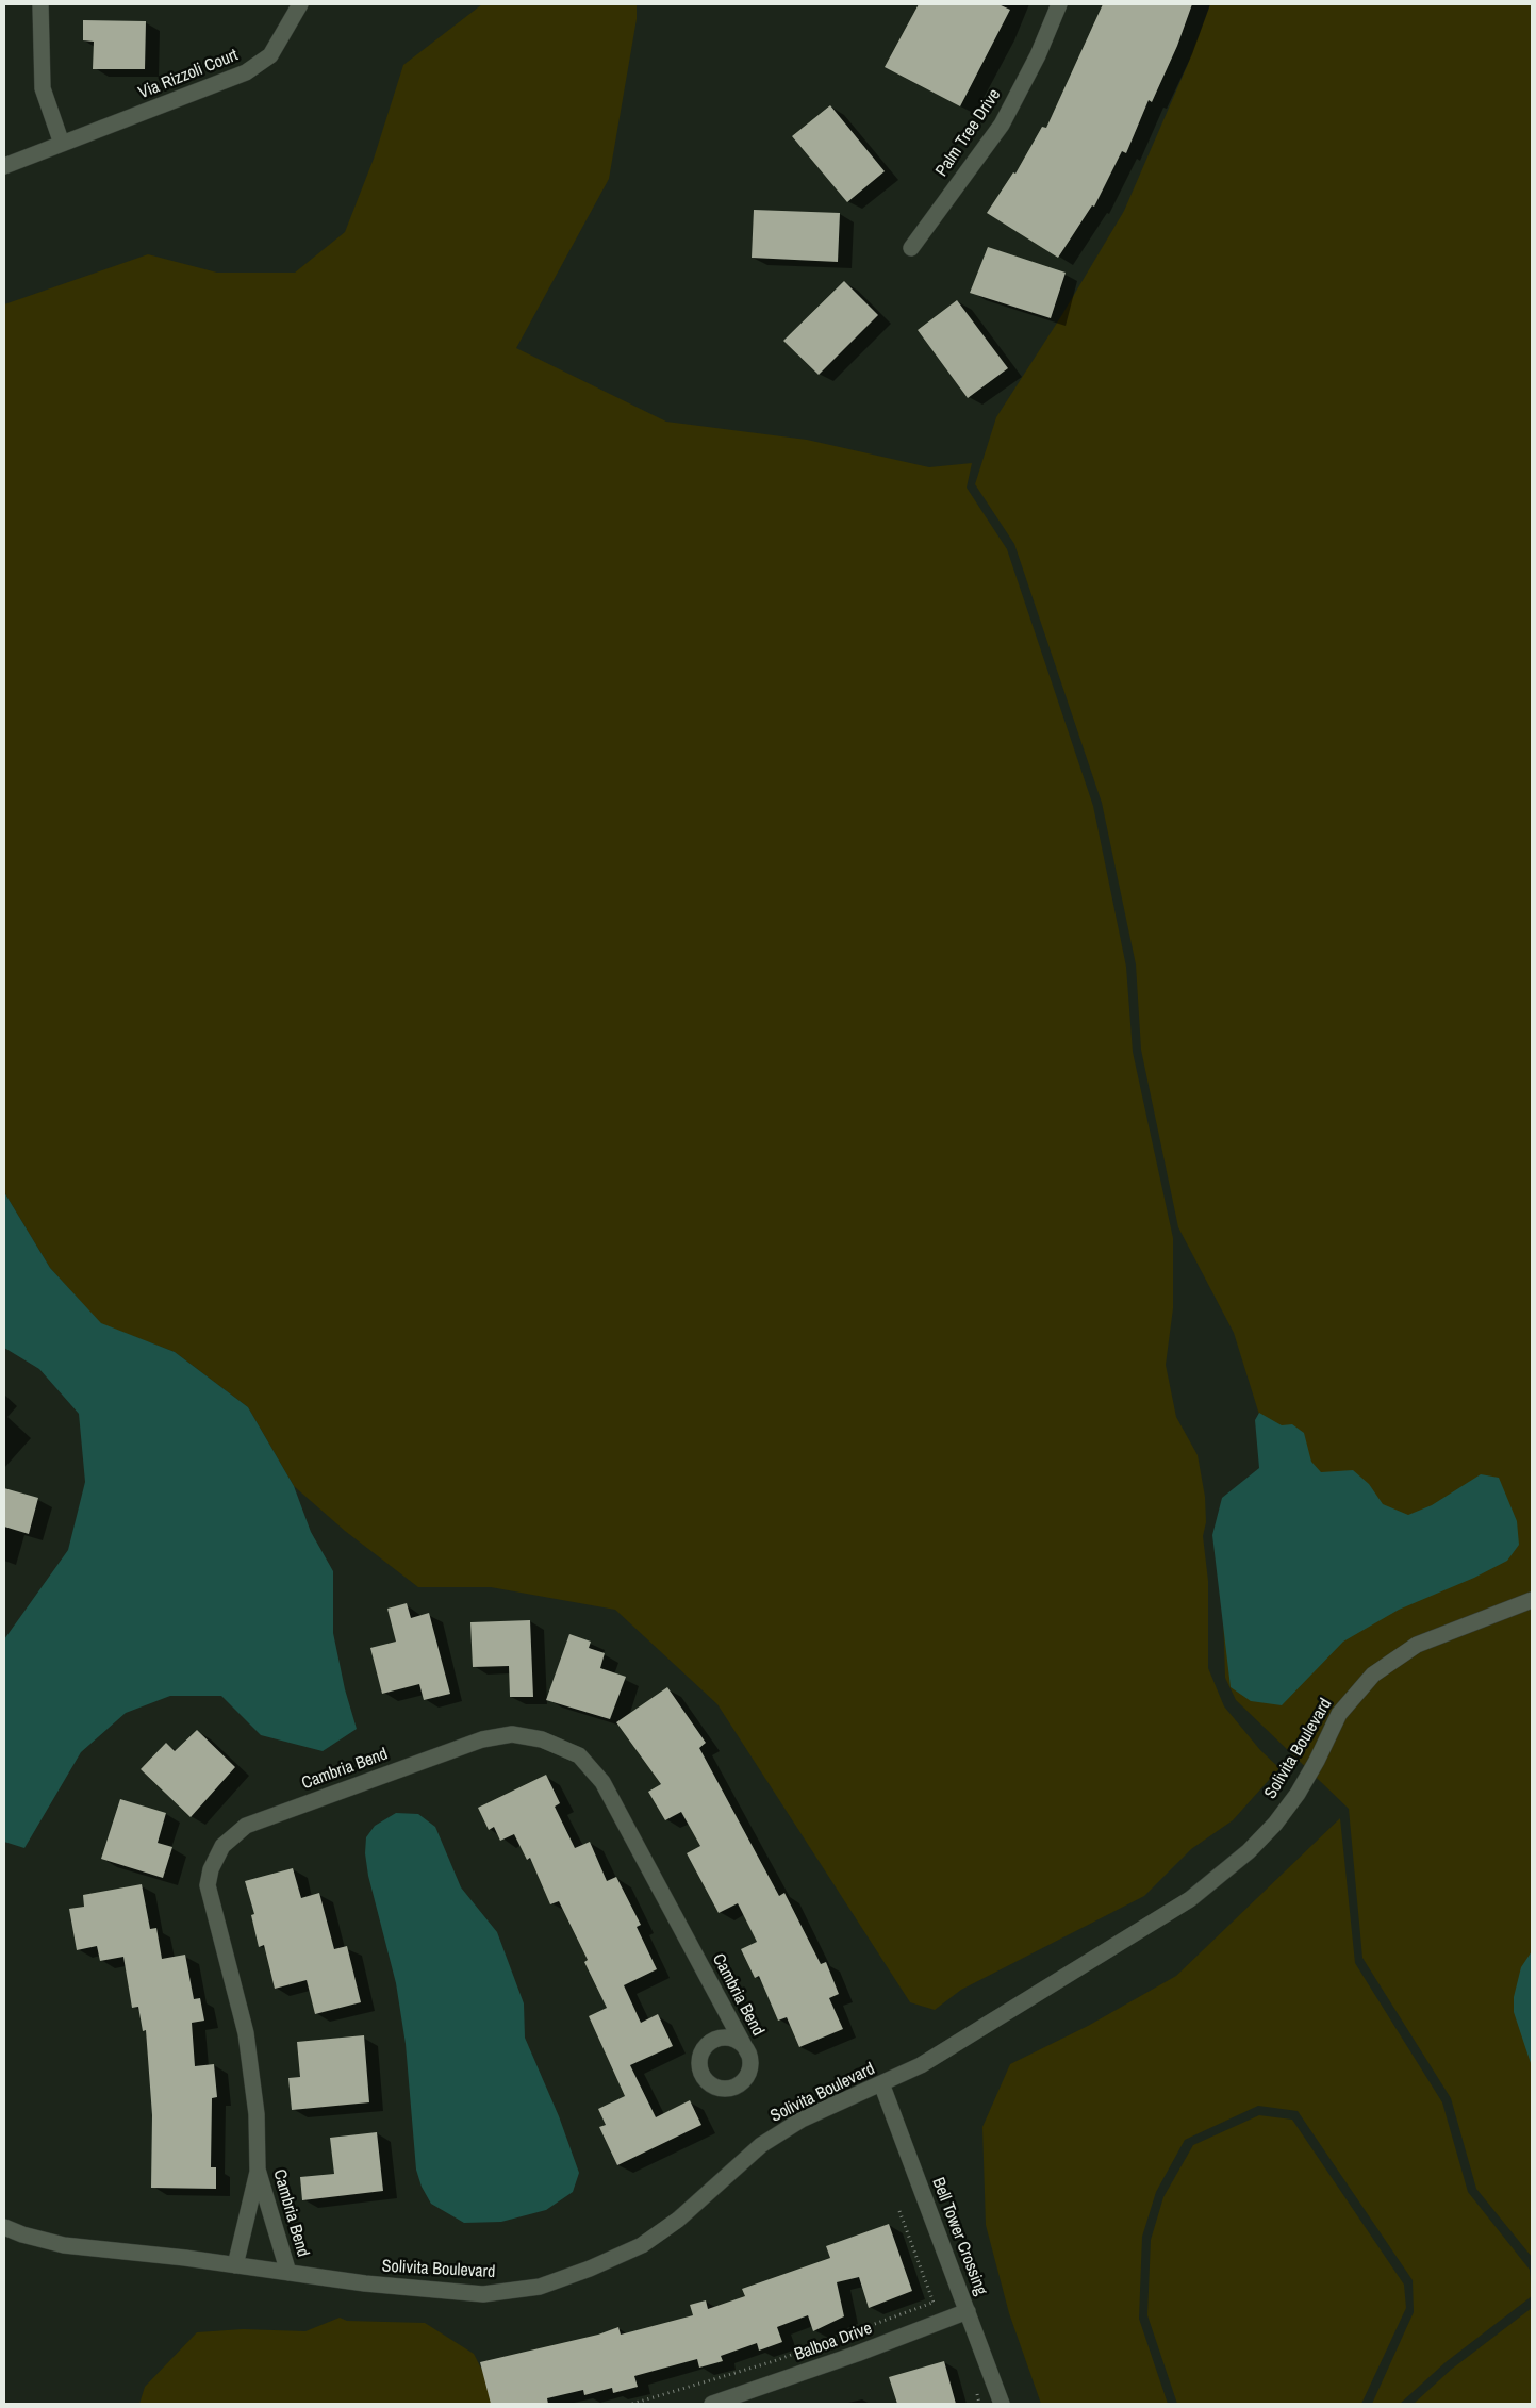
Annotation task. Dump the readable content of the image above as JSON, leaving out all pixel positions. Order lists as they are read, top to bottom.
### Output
{
  "streets": {
    "street": [
      "Via Rizzoli Court",
      "Palm Tree Drive",
      "Solivita Boulevard",
      "Cambria Bend",
      "Bell Tower Crossing",
      "Balboa Drive"
    ]
  },
  "crossings": [
    ["Solivita Boulevard", "Cambria Bend"],
    ["Solivita Boulevard", "Bell Tower Crossing"],
    ["Bell Tower Crossing", "Balboa Drive"]
  ]
}
